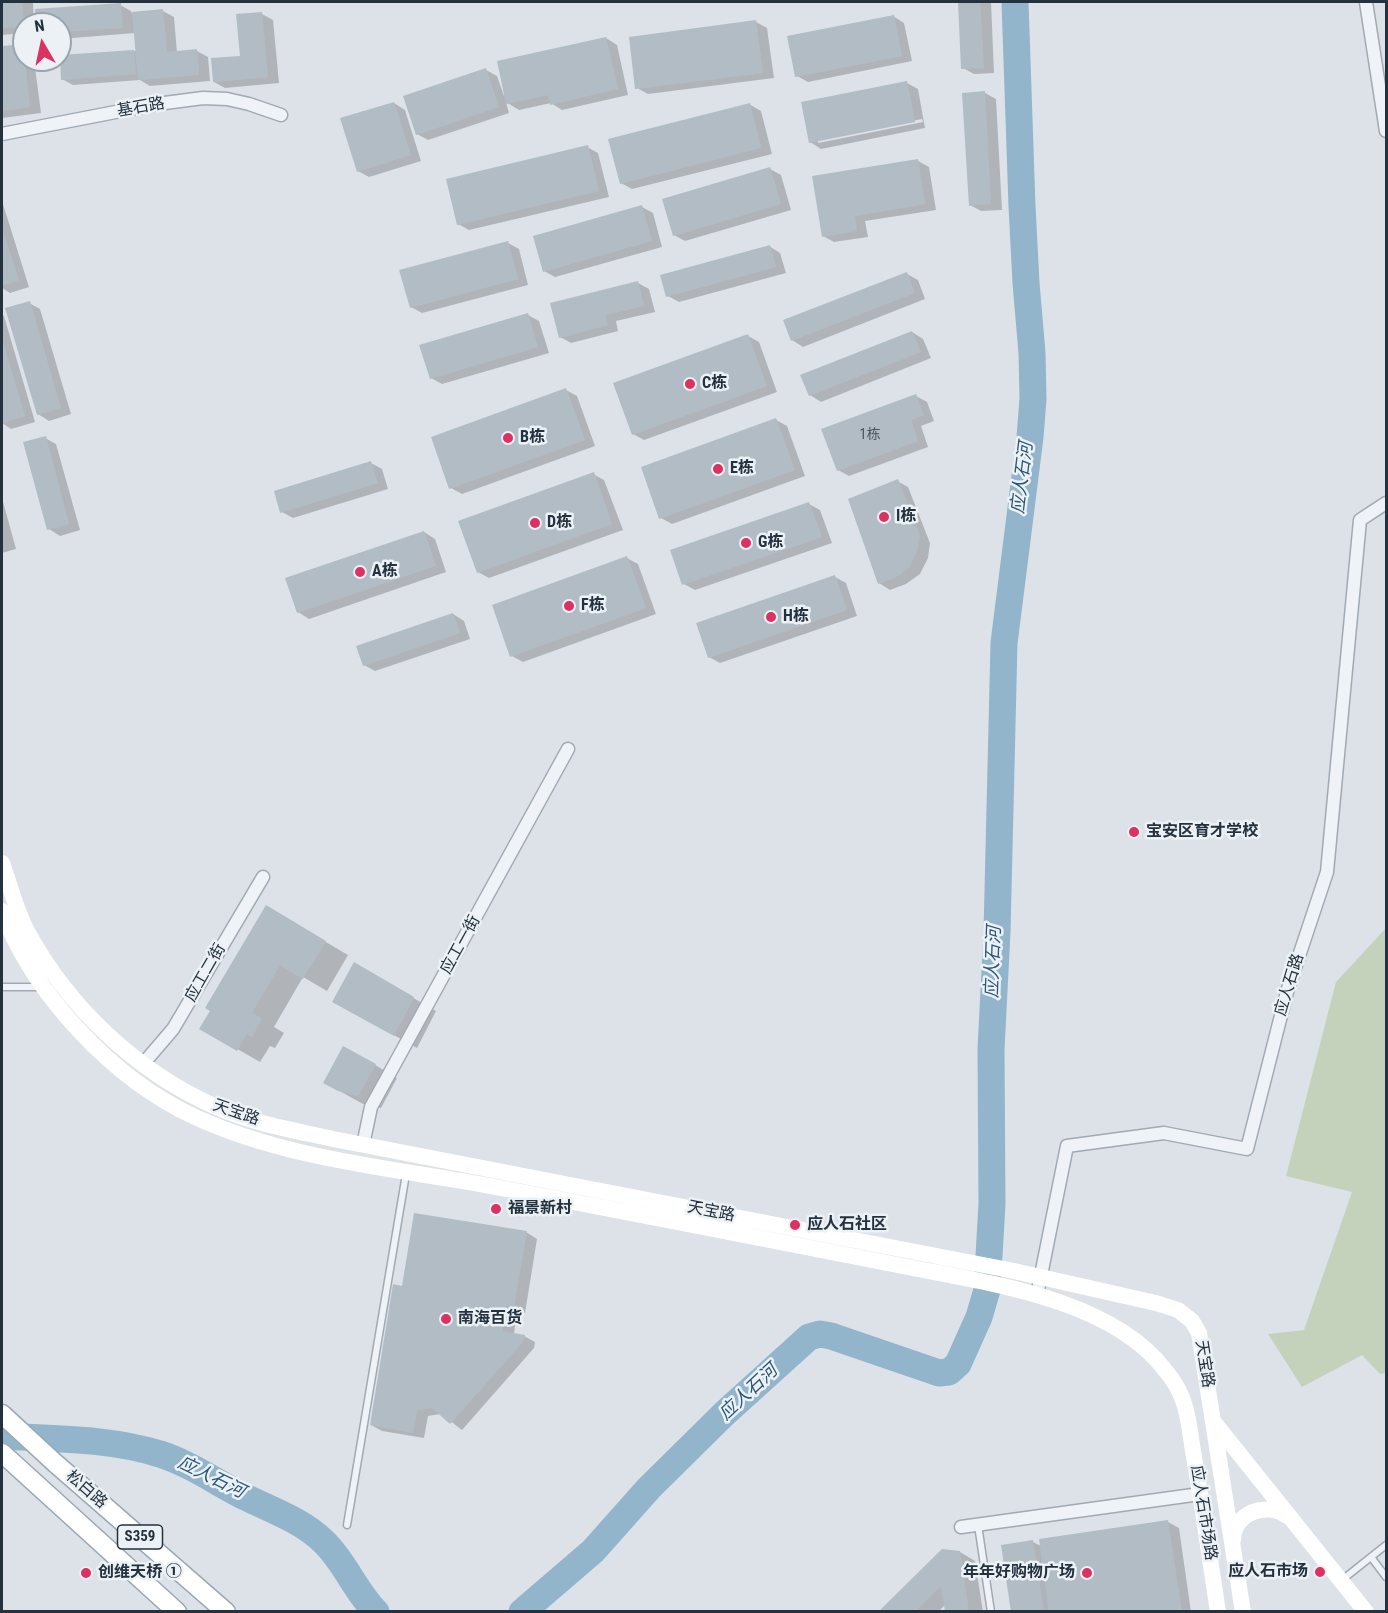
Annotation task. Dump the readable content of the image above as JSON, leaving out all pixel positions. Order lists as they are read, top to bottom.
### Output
{
  "streets": {
    "main road": ["松白路", "S359"],
    "street": [
      "基石路",
      "应工一街",
      "应工二街",
      "应人石路",
      "天宝路",
      "应人石市场路"
    ]
  },
  "crossings": [
    ["应工一街", "天宝路"],
    ["应工二街", "天宝路"],
    ["应人石路", "天宝路"],
    ["天宝路", "应人石市场路"]
  ],
  "water": ["应人石河"],
  "places": [
    "C栋",
    "B栋",
    "E栋",
    "I栋",
    "D栋",
    "G栋",
    "A栋",
    "F栋",
    "H栋",
    "宝安区育才学校",
    "福景新村",
    "应人石社区",
    "南海百货",
    "应人石市场",
    "创维天桥 ①",
    "年年好购物广场"
  ],
  "house_numbers": ["1栋"],
  "north": "top"
}
